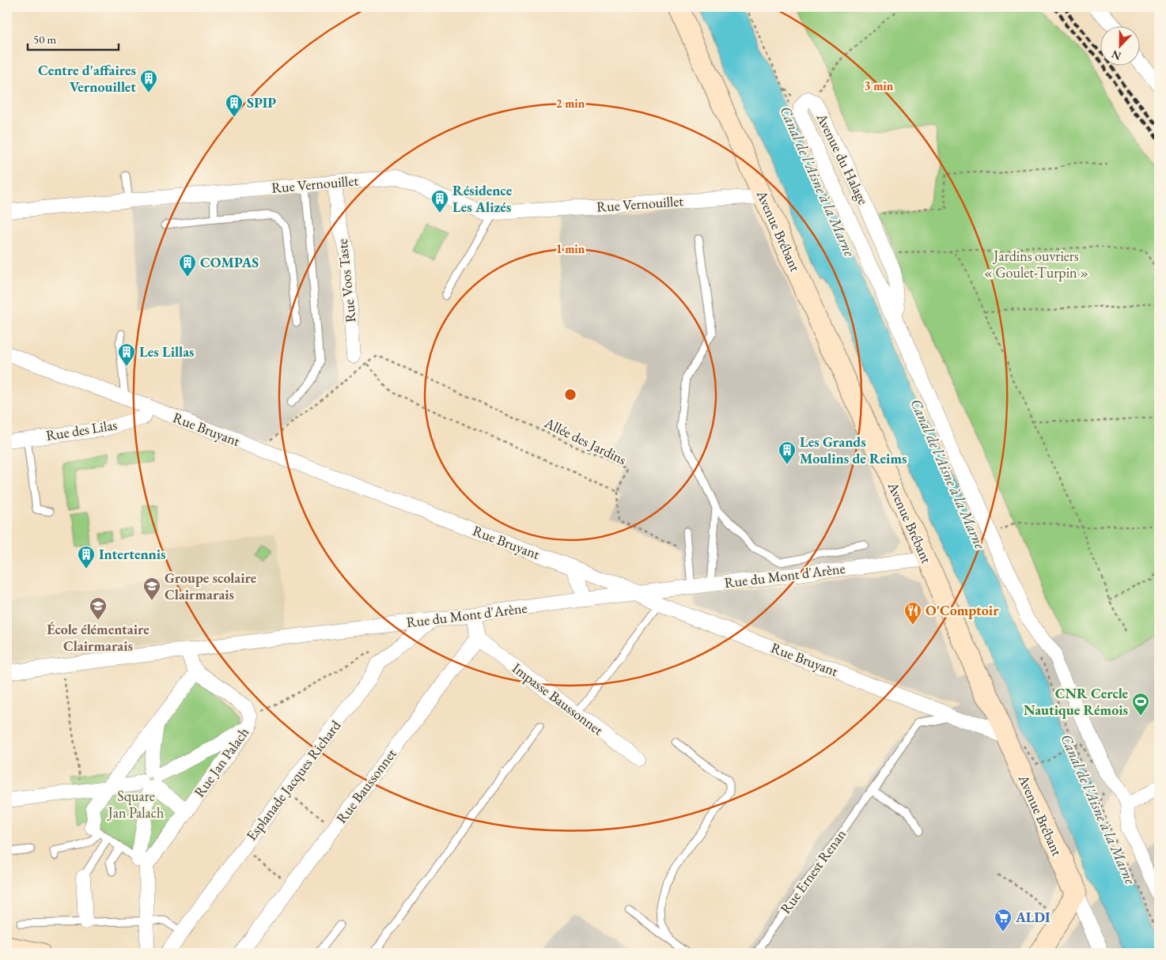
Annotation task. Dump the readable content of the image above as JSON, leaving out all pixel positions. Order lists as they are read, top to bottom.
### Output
{
  "streets": {
    "main road": ["Avenue Brébant"],
    "street": [
      "Avenue du Halage",
      "Rue Vernouillet",
      "Rue Voos Taste",
      "Rue Bruyant",
      "Rue des Lilas",
      "Rue du Mont d'Arène",
      "Impasse Baussonnet",
      "Rue Jan Palach",
      "Esplanade Jacques Richard",
      "Rue Baussonnet"
    ],
    "lane": ["Rue Ernest Renan"],
    "path": ["Allée des Jardins"]
  },
  "crossings": [
    ["Rue Vernouillet", "Avenue Brébant"],
    ["Rue Vernouillet", "Rue Voos Taste"],
    ["Avenue Brébant", "Rue Bruyant"],
    ["Avenue Brébant", "Rue du Mont d'Arène"],
    ["Rue Bruyant", "Rue des Lilas"],
    ["Rue Bruyant", "Allée des Jardins"],
    ["Rue Bruyant", "Rue du Mont d'Arène"],
    ["Rue Bruyant", "Rue Ernest Renan"],
    ["Rue du Mont d'Arène", "Rue Jan Palach"],
    ["Rue du Mont d'Arène", "Esplanade Jacques Richard"],
    ["Impasse Baussonnet", "Rue Baussonnet"]
  ],
  "water": ["Canal de l'Aisne à la Marne"],
  "parks": ["Jardins ouvriers « Goulet-Turpin »", "Square Jan Palach"],
  "places": {
    "building": [
      "Centre d'affaires Vernouillet",
      "SPIP",
      "Résidence Les Alizés",
      "COMPAS",
      "Les Lillas",
      "Les Grands Moulins de Reims",
      "Intertennis"
    ],
    "school or university": ["Groupe scolaire Clairmarais", "École élémentaire Clairmarais"],
    "restaurant": ["O'Comptoir"],
    "sports": ["CNR Cercle Nautique Rémois"],
    "supermarket": ["ALDI"]
  },
  "scale_bar": "50 m",
  "north": "bottom",
  "rings": ["3 min", "2 min", "1 min"]
}
